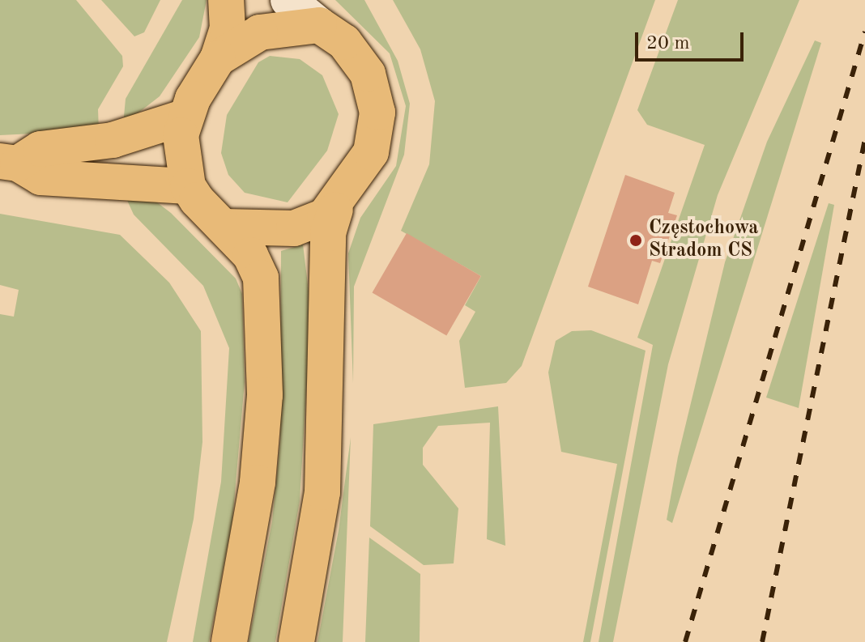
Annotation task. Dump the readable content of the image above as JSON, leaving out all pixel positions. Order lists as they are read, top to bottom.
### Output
{
  "places": ["Częstochowa Stradom CS"],
  "scale_bar": "20 m"
}
